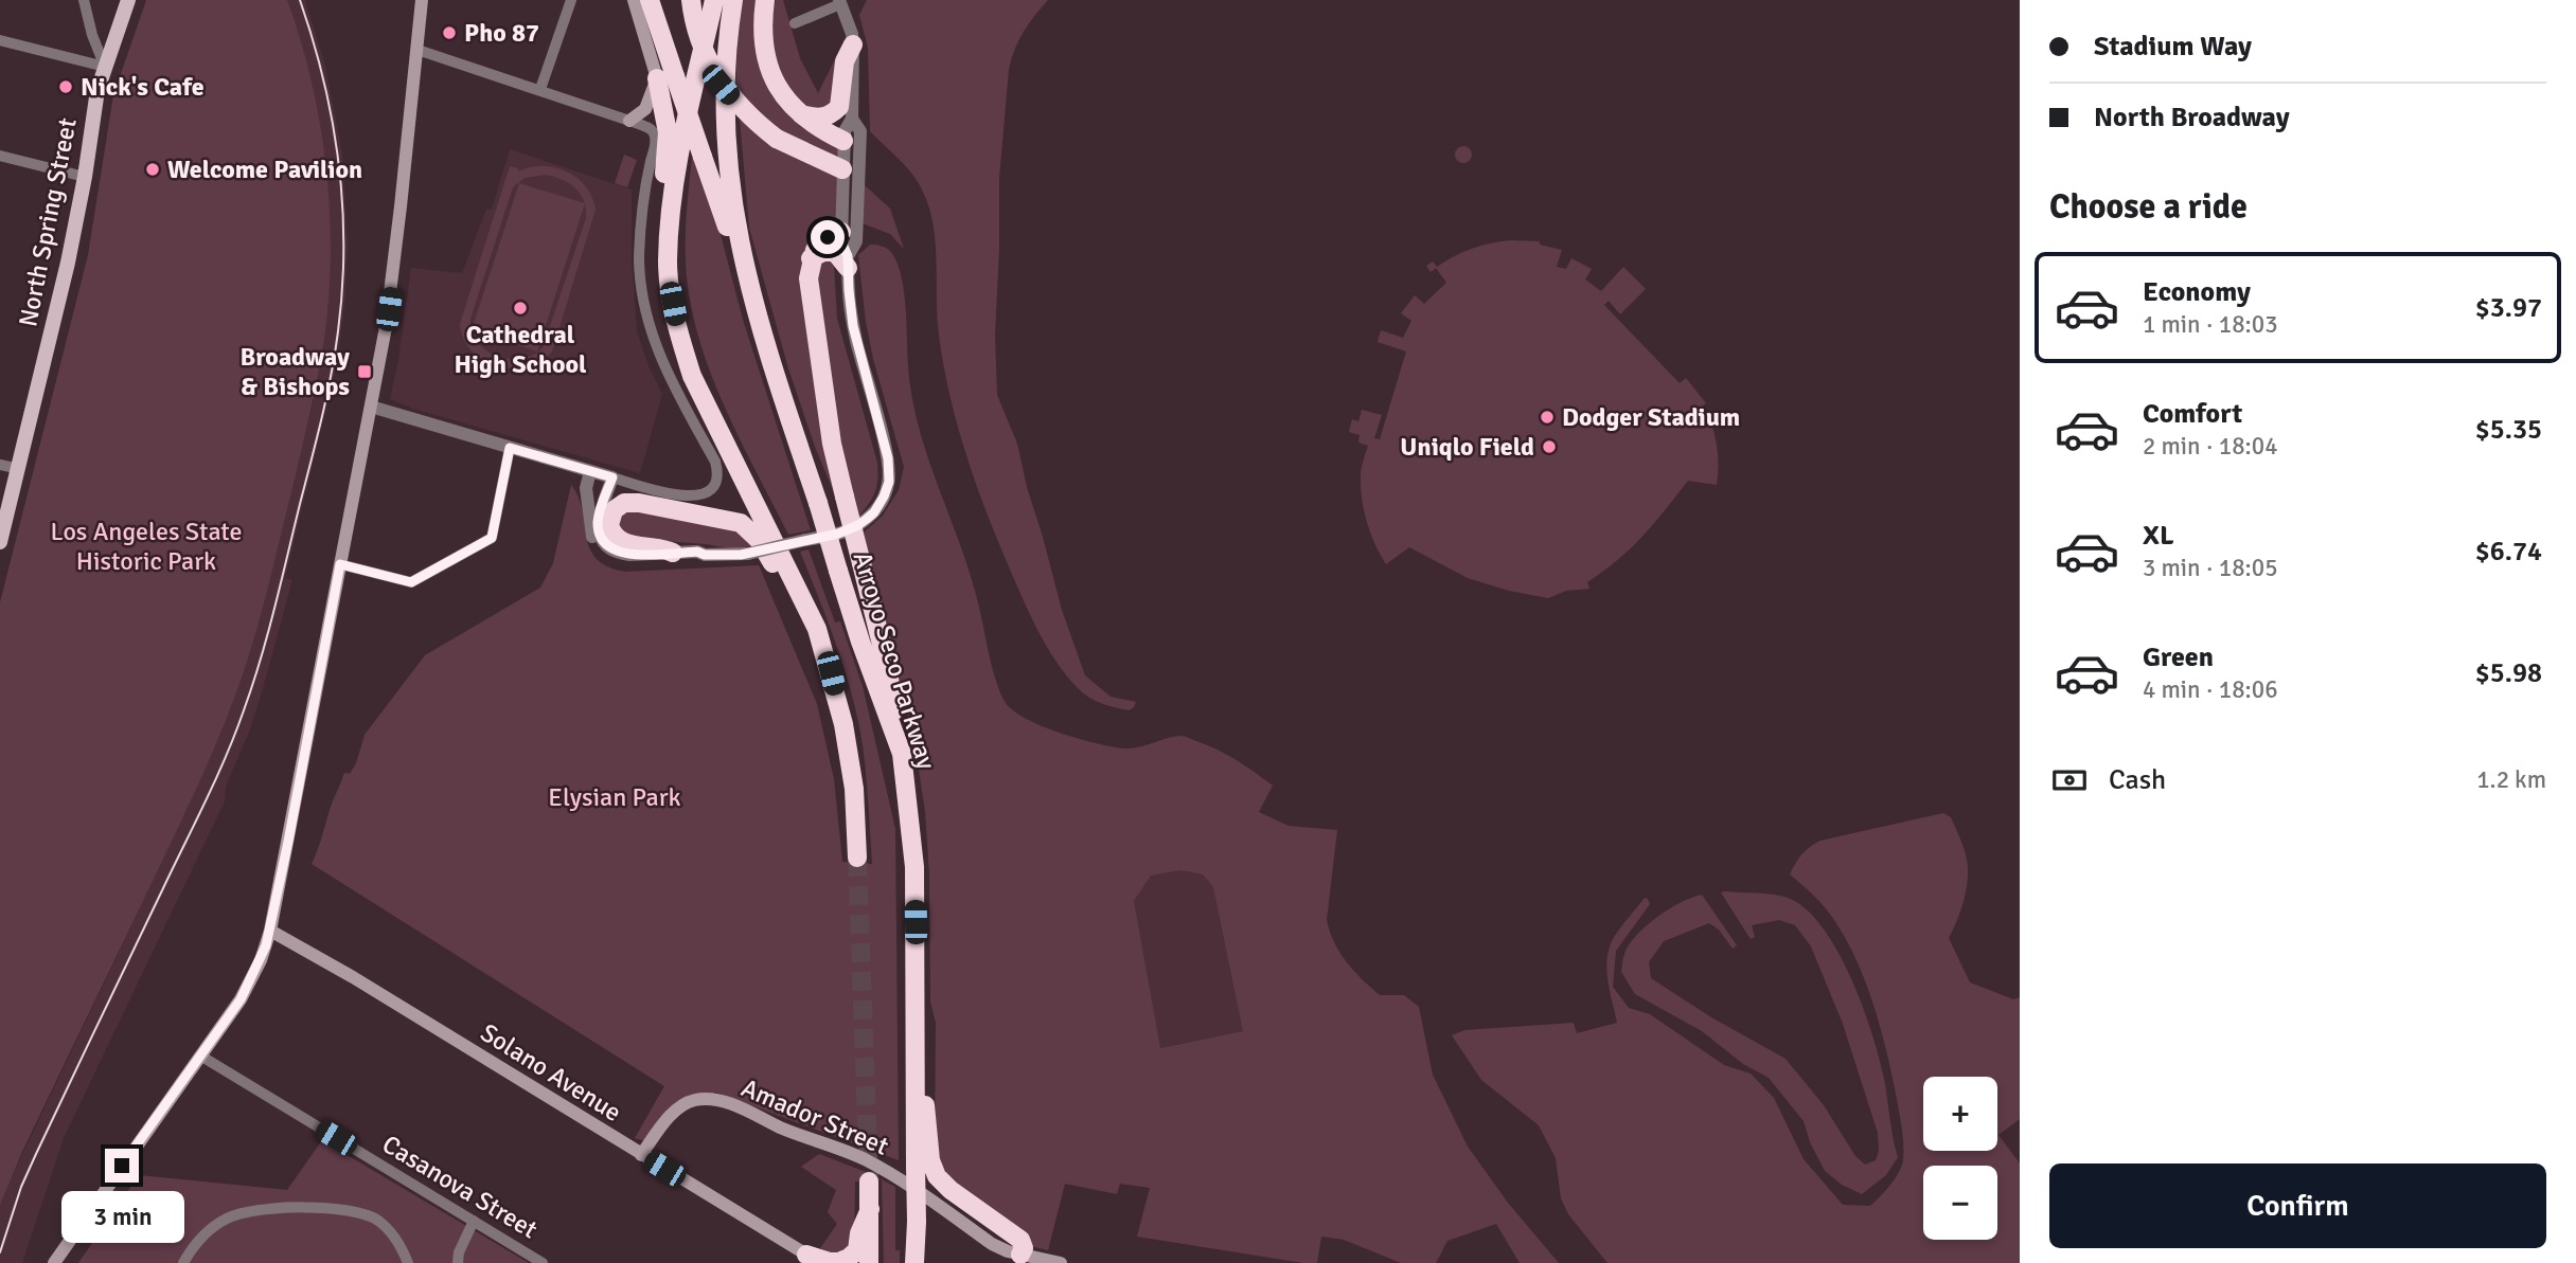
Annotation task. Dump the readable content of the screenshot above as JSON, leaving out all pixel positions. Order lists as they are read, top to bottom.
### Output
{
  "streets": {
    "highway": ["Arroyo Seco Parkway"],
    "main road": ["North Spring Street", "Solano Avenue", "Amador Street"],
    "street": ["Casanova Street"]
  },
  "crossings": [
    ["Solano Avenue", "Amador Street"]
  ],
  "parks": ["Los Angeles State Historic Park", "Elysian Park"],
  "places": {
    "other": [
      "Pho 87",
      "Nick's Cafe",
      "Welcome Pavilion",
      "Cathedral High School",
      "Dodger Stadium",
      "Uniqlo Field"
    ],
    "transit": ["Broadway & Bishops"]
  },
  "page": {
    "banner": ["Stadium Way", "North Broadway"],
    "heading": "Choose a ride",
    "list": [
      {
        "name": "Economy",
        "note": "1 min · 18:03",
        "value": "$3.97"
      },
      {
        "name": "Comfort",
        "note": "2 min · 18:04",
        "value": "$5.35"
      },
      {
        "name": "XL",
        "note": "3 min · 18:05",
        "value": "$6.74"
      },
      {
        "name": "Green",
        "note": "4 min · 18:06",
        "value": "$5.98"
      }
    ],
    "pay": ["Cash", "1.2 km"],
    "map_buttons": ["+", "−"],
    "buttons": "Confirm",
    "bubble": "3 min"
  }
}
